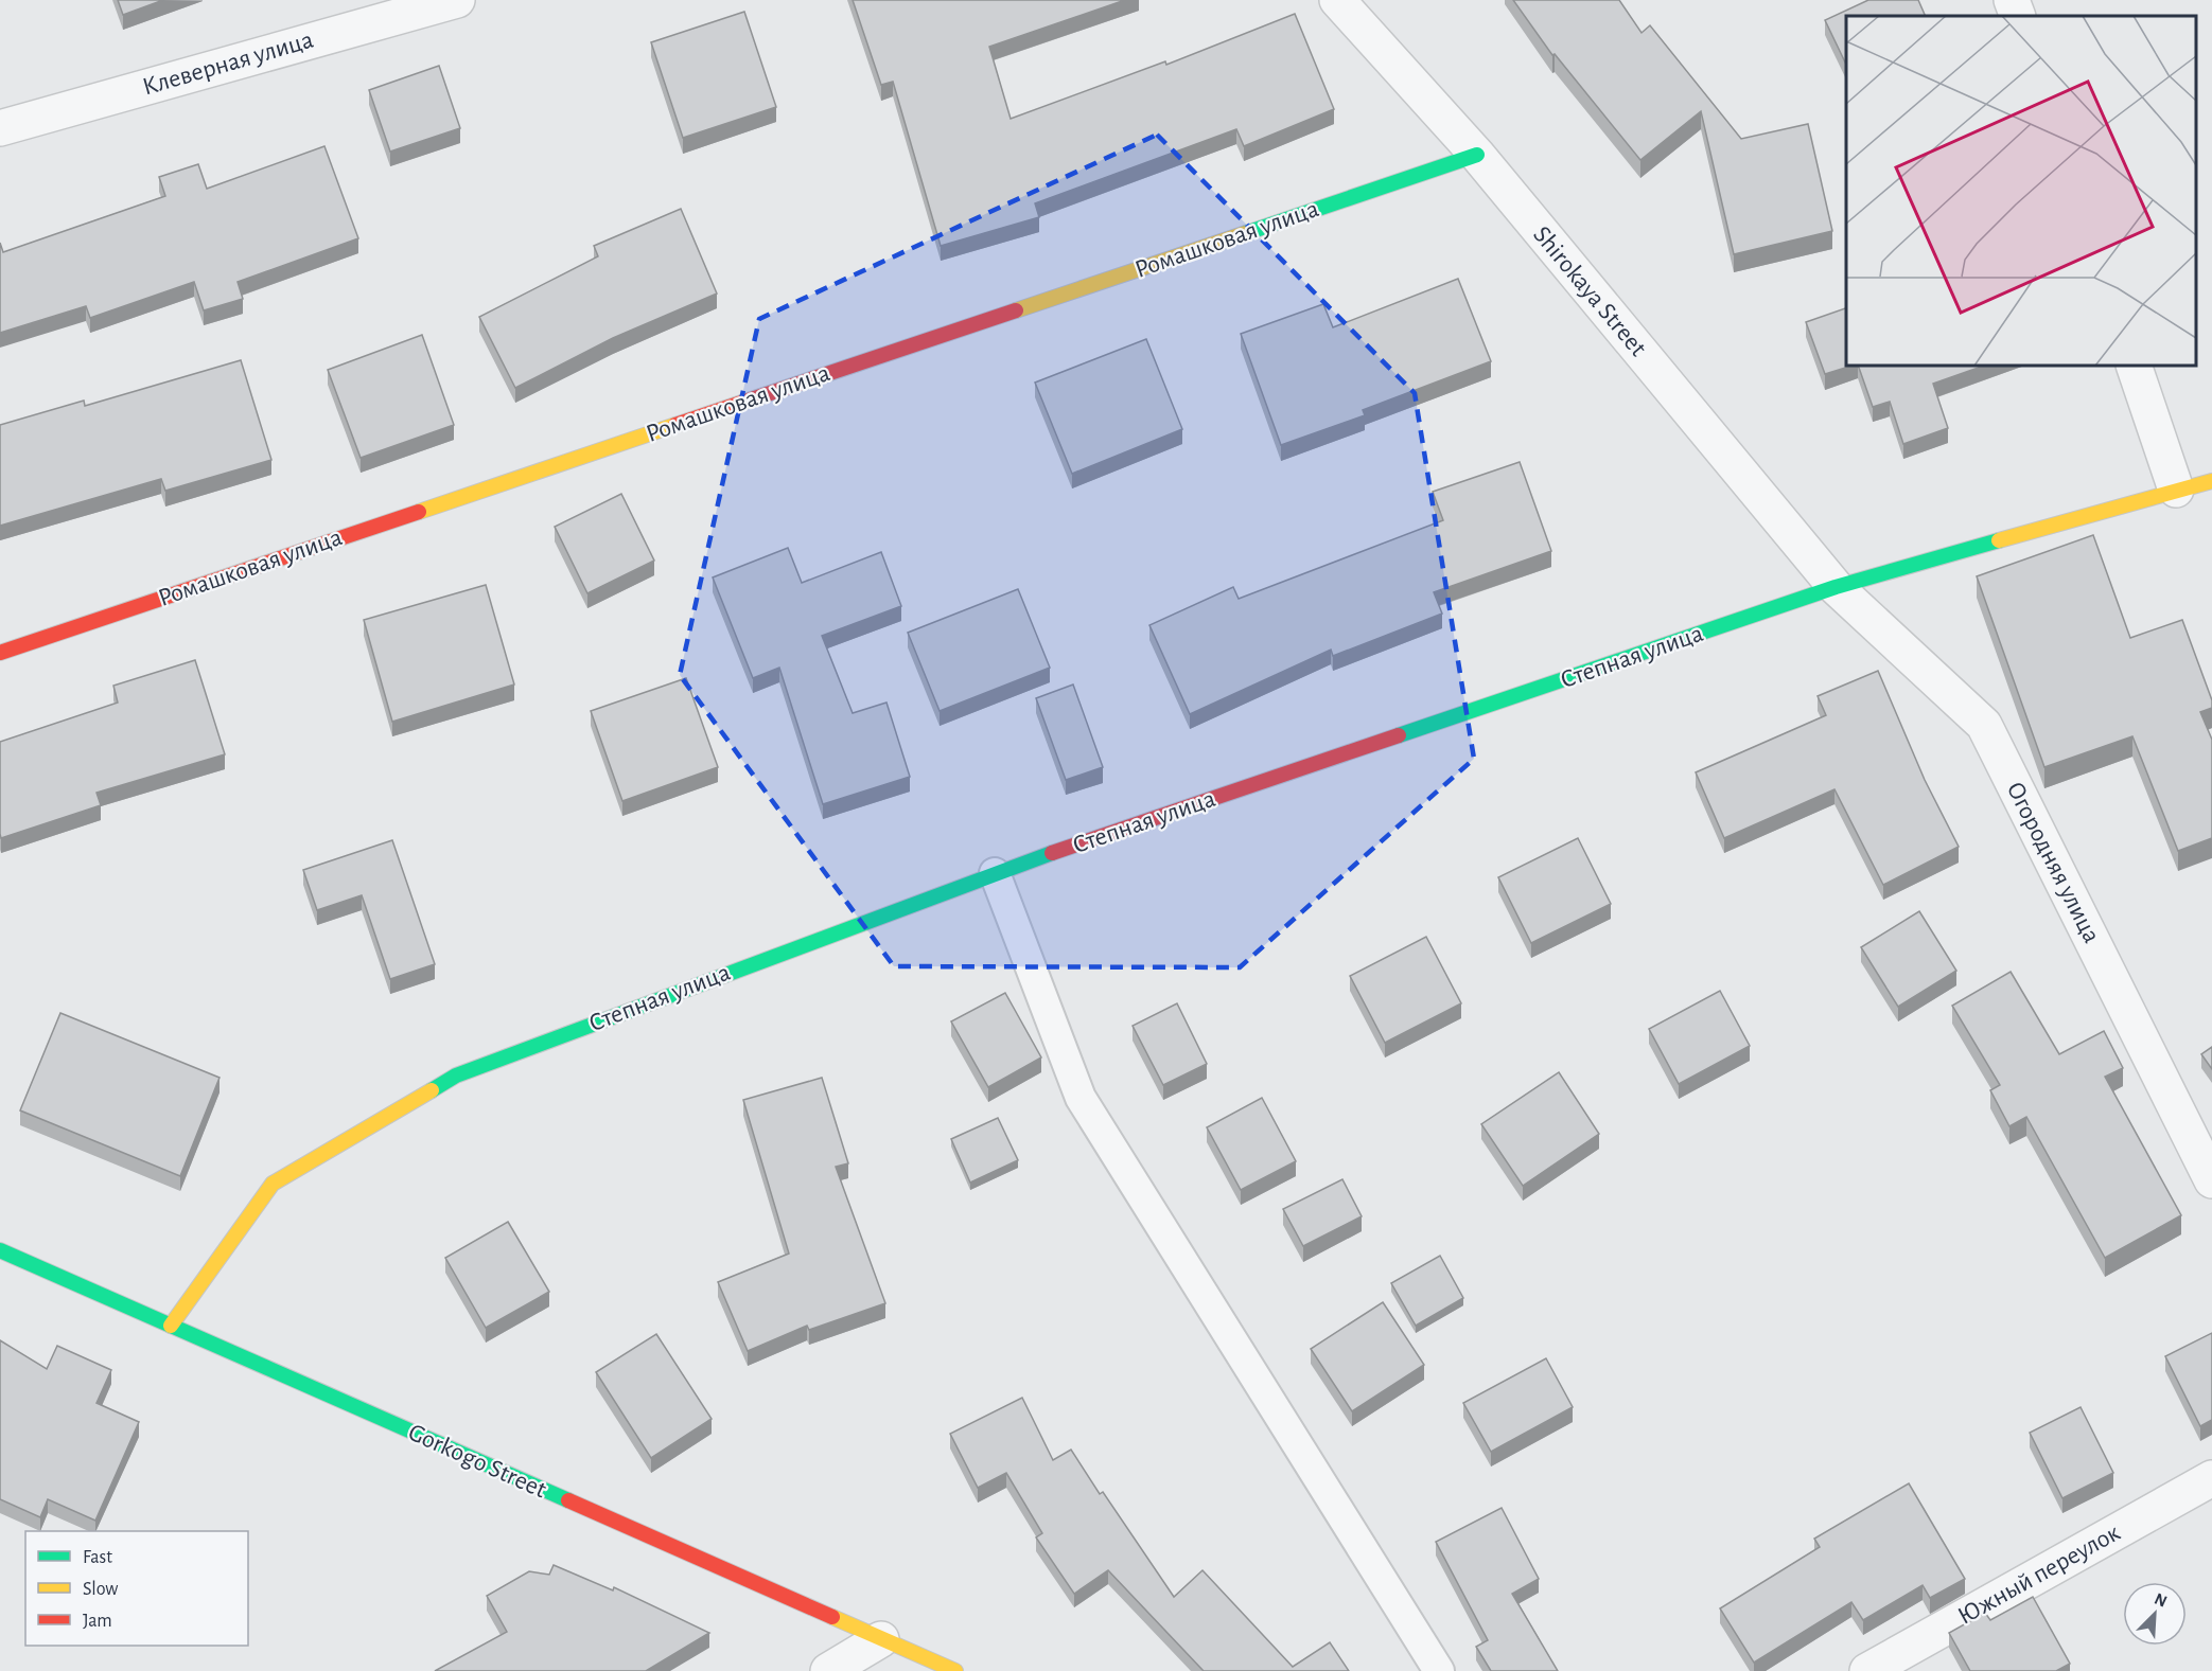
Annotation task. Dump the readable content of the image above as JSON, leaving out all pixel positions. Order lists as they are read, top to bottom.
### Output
{
  "streets": {
    "street": [
      "Клеверная улица",
      "Ромашковая улица",
      "Shirokaya Street",
      "Степная улица",
      "Огородняя улица",
      "Gorkogo Street",
      "Южный переулок"
    ]
  },
  "crossings": [
    ["Ромашковая улица", "Shirokaya Street"],
    ["Shirokaya Street", "Степная улица"],
    ["Shirokaya Street", "Огородняя улица"],
    ["Степная улица", "Огородняя улица"],
    ["Степная улица", "Gorkogo Street"]
  ],
  "legend": ["Fast", "Slow", "Jam"],
  "north": "top right"
}
